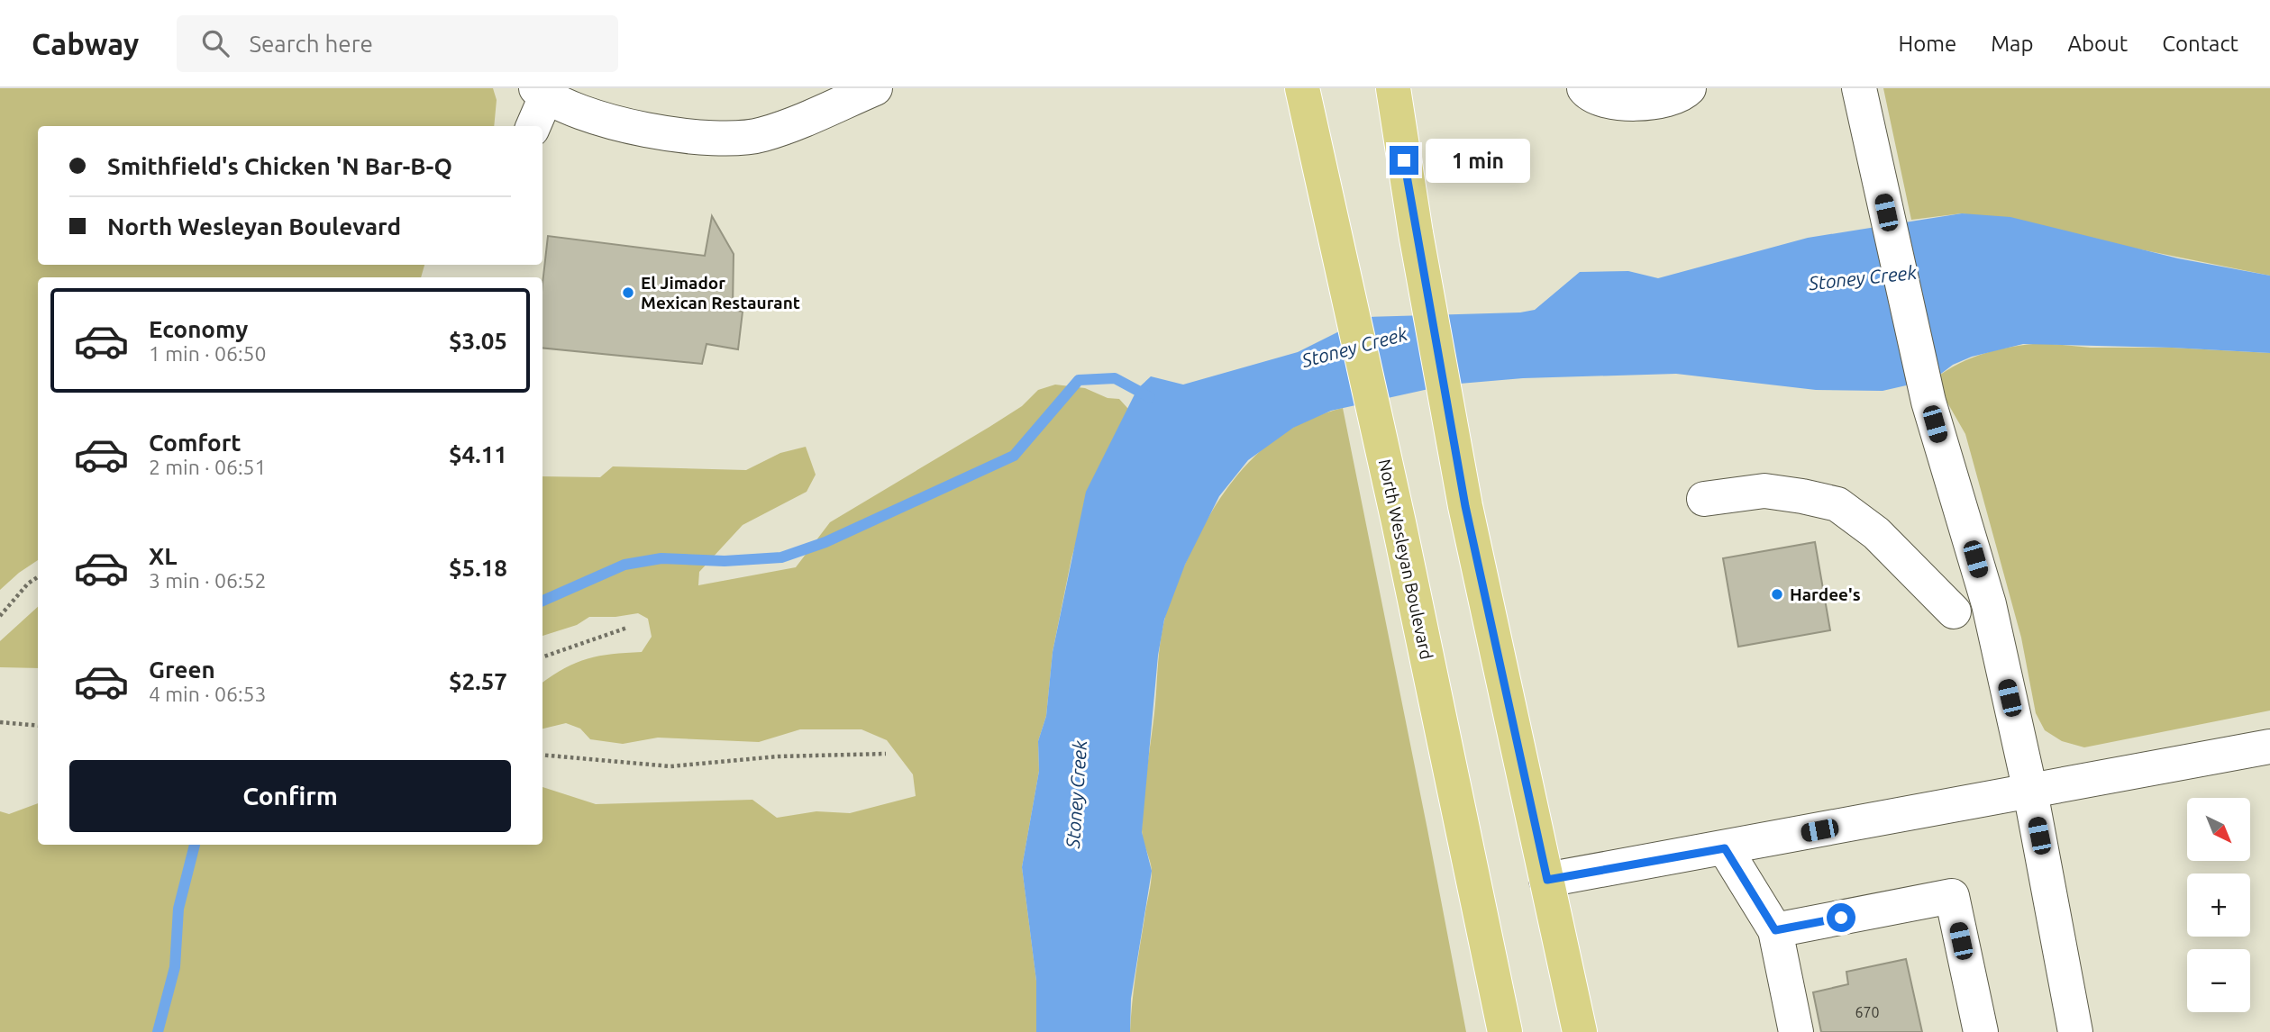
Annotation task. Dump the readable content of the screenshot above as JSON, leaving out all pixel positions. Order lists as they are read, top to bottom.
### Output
{
  "streets": {
    "highway": ["North Wesleyan Boulevard"]
  },
  "water": ["Stoney Creek"],
  "places": ["El Jimador Mexican Restaurant", "Hardee's"],
  "house_numbers": ["670"],
  "north": "bottom right",
  "page": {
    "header": "Cabway",
    "search": "Search here",
    "nav": [
      "Home",
      "Map",
      "About",
      "Contact"
    ],
    "banner": ["Smithfield's Chicken 'N Bar-B-Q", "North Wesleyan Boulevard"],
    "bubble": "1 min",
    "list": [
      {
        "name": "Economy",
        "note": "1 min · 06:50",
        "value": "$3.05"
      },
      {
        "name": "Comfort",
        "note": "2 min · 06:51",
        "value": "$4.11"
      },
      {
        "name": "XL",
        "note": "3 min · 06:52",
        "value": "$5.18"
      },
      {
        "name": "Green",
        "note": "4 min · 06:53",
        "value": "$2.57"
      }
    ],
    "buttons": "Confirm",
    "map_buttons": ["+", "−"]
  }
}
